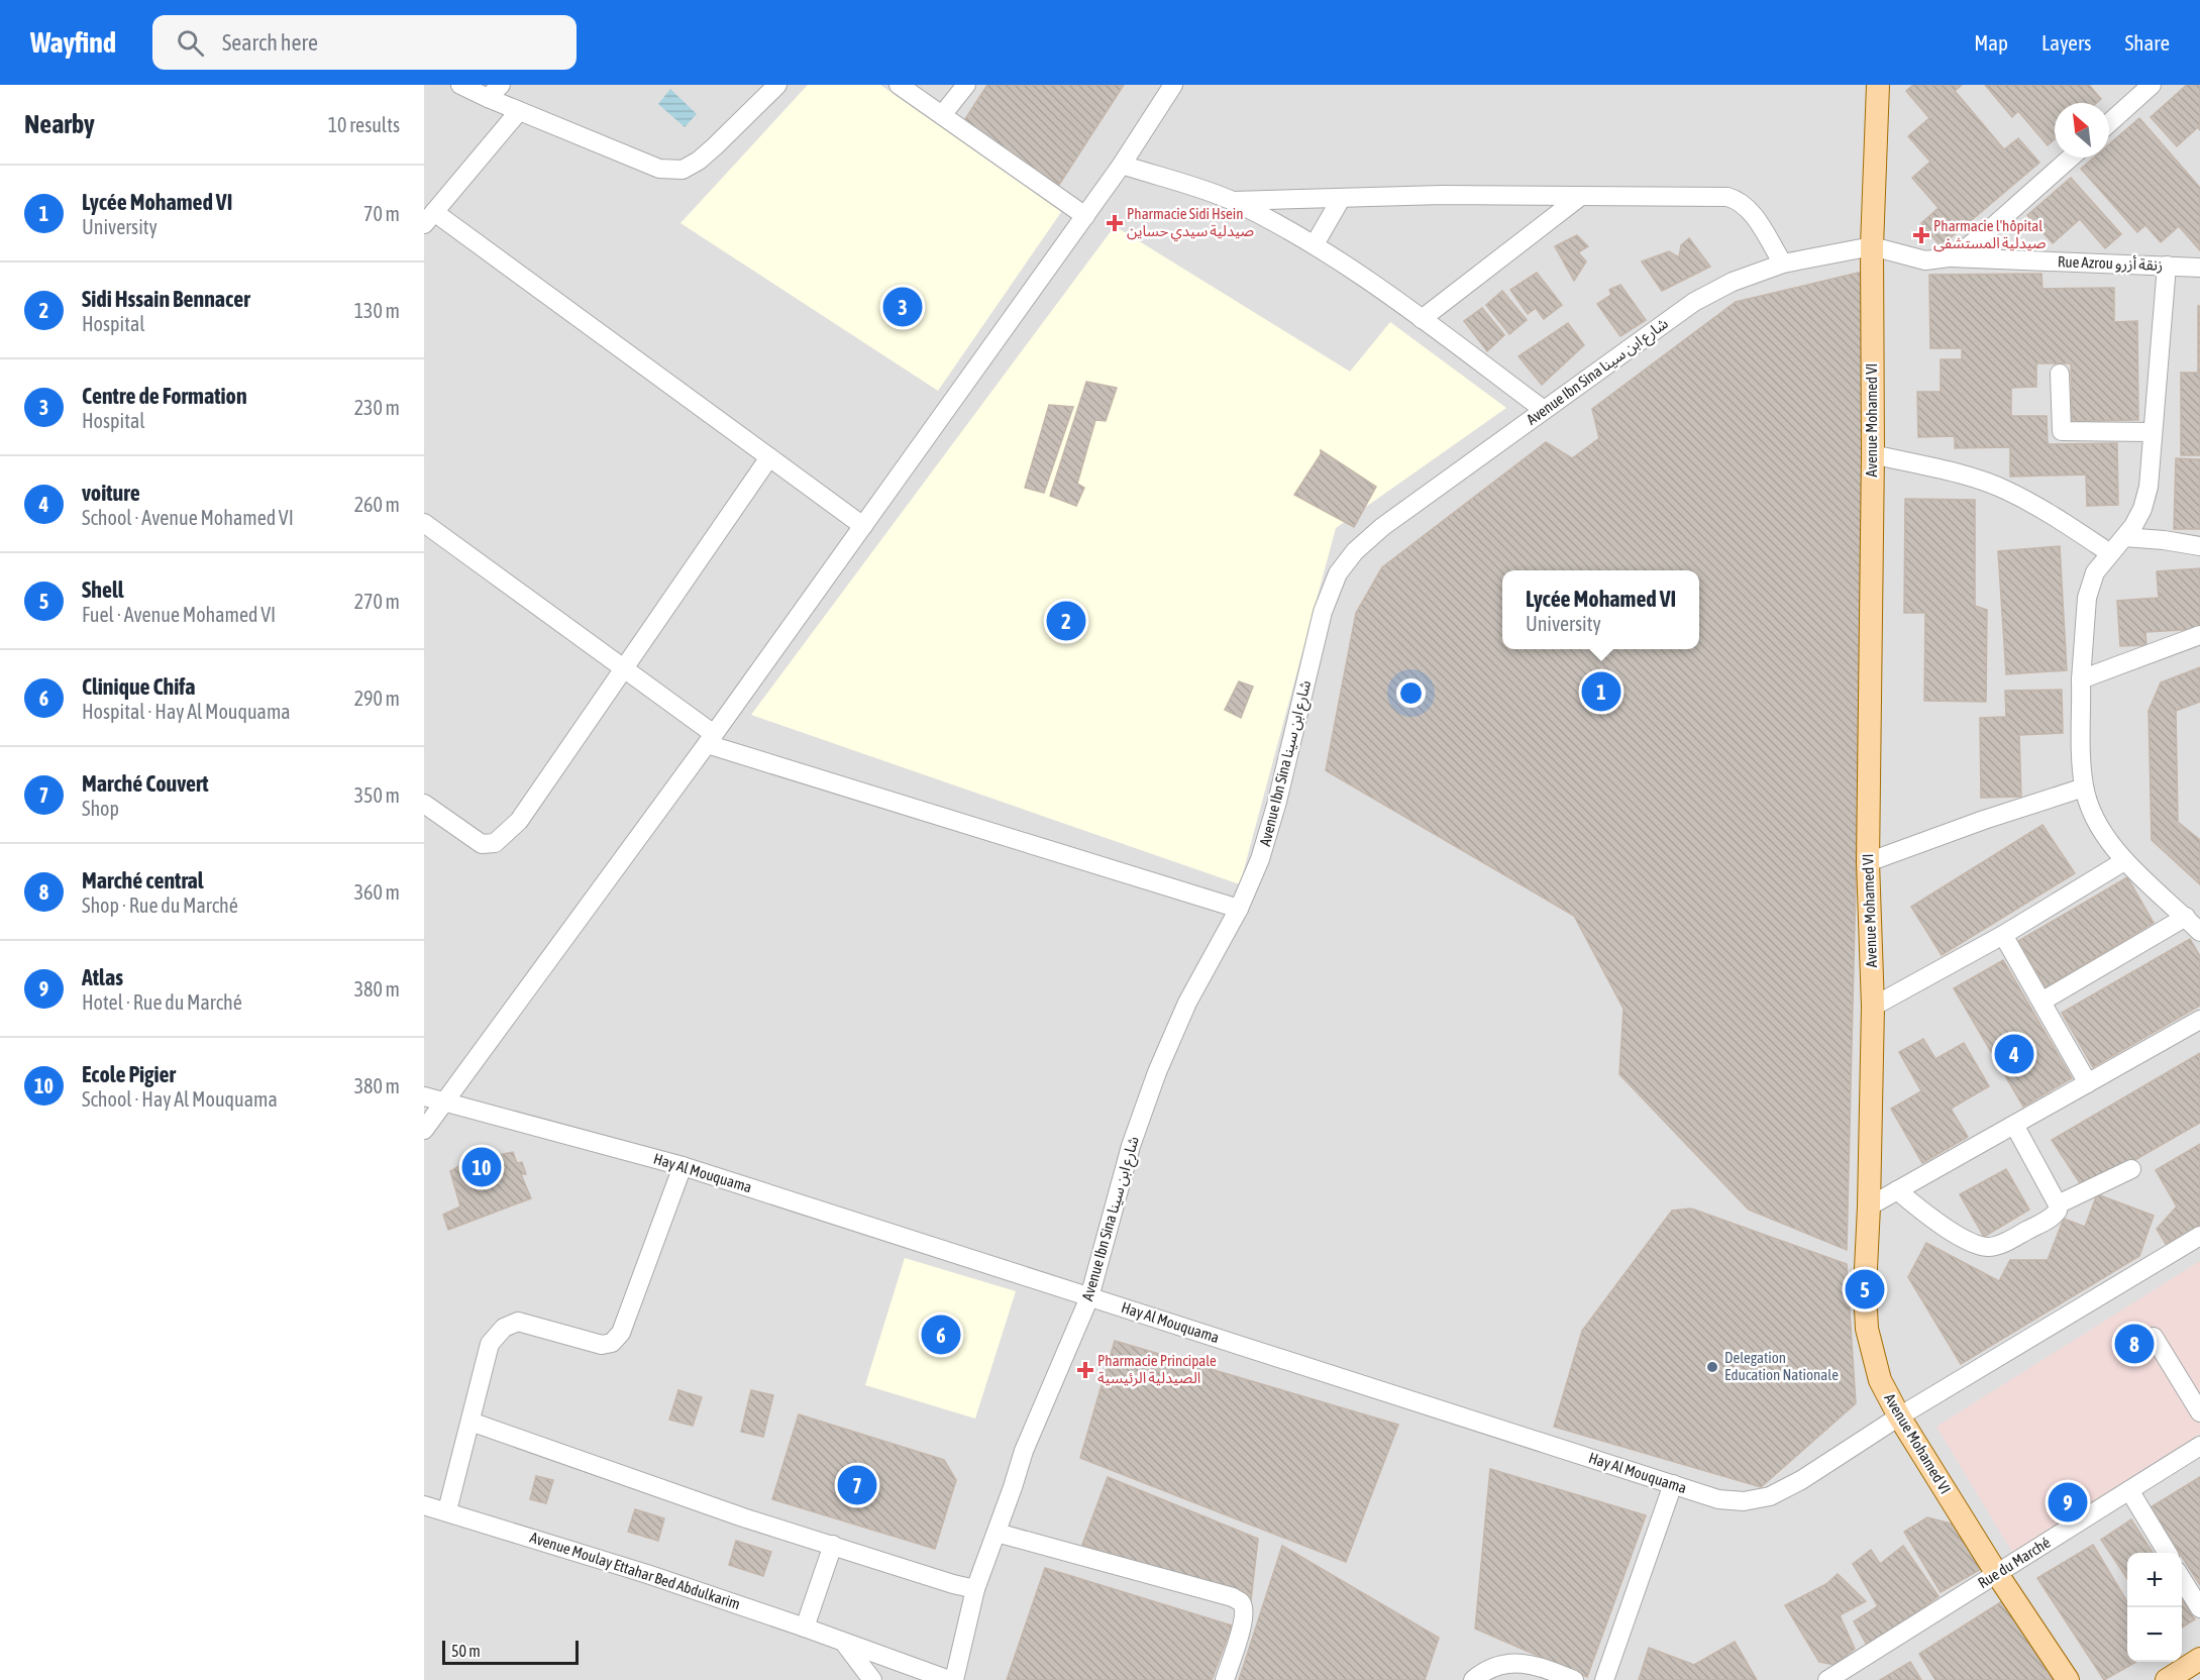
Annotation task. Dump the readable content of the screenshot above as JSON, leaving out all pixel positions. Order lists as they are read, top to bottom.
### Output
{
  "streets": {
    "main road": ["Avenue Mohamed VI"],
    "street": [
      "Rue Azrou زنقة أزرو",
      "Avenue Ibn Sina شارع ابن سينا",
      "Hay Al Mouquama",
      "Rue du Marché",
      "Avenue Moulay Ettahar Bed Abdulkarim"
    ]
  },
  "crossings": [
    ["Rue Azrou زنقة أزرو", "Avenue Ibn Sina شارع ابن سينا"],
    ["Rue Azrou زنقة أزرو", "Avenue Mohamed VI"],
    ["Avenue Ibn Sina شارع ابن سينا", "Avenue Mohamed VI"],
    ["Avenue Ibn Sina شارع ابن سينا", "Hay Al Mouquama"],
    ["Avenue Mohamed VI", "Hay Al Mouquama"],
    ["Avenue Mohamed VI", "Rue du Marché"]
  ],
  "places": {
    "health": ["Pharmacie Sidi Hsein صيدلية سيدي حساين", "Pharmacie l'hôpital صيدلية المستشفى", "Pharmacie Principale الصيدلية الرئيسية"],
    "other": ["Delegation Education Nationale"]
  },
  "scale_bar": "50 m",
  "north": "top left",
  "page": {
    "header": "Wayfind",
    "search": "Search here",
    "nav": ["Map", "Layers", "Share"],
    "heading": ["Nearby", "10 results"],
    "list": [
      {
        "mark": "1",
        "name": "Lycée Mohamed VI",
        "note": "University",
        "value": "70 m"
      },
      {
        "mark": "2",
        "name": "Sidi Hssain Bennacer",
        "note": "Hospital",
        "value": "130 m"
      },
      {
        "mark": "3",
        "name": "Centre de Formation",
        "note": "Hospital",
        "value": "230 m"
      },
      {
        "mark": "4",
        "name": "voiture",
        "note": "School · Avenue Mohamed VI",
        "value": "260 m"
      },
      {
        "mark": "5",
        "name": "Shell",
        "note": "Fuel · Avenue Mohamed VI",
        "value": "270 m"
      },
      {
        "mark": "6",
        "name": "Clinique Chifa",
        "note": "Hospital · Hay Al Mouquama",
        "value": "290 m"
      },
      {
        "mark": "7",
        "name": "Marché Couvert",
        "note": "Shop",
        "value": "350 m"
      },
      {
        "mark": "8",
        "name": "Marché central",
        "note": "Shop · Rue du Marché",
        "value": "360 m"
      },
      {
        "mark": "9",
        "name": "Atlas",
        "note": "Hotel · Rue du Marché",
        "value": "380 m"
      },
      {
        "mark": "10",
        "name": "Ecole Pigier",
        "note": "School · Hay Al Mouquama",
        "value": "380 m"
      }
    ],
    "pins": [
      "3",
      "2",
      "1",
      "4",
      "10",
      "5",
      "6",
      "8",
      "7",
      "9"
    ],
    "popup": ["Lycée Mohamed VI", "University"],
    "map_buttons": ["+", "−"],
    "scale": "50 m"
  }
}
